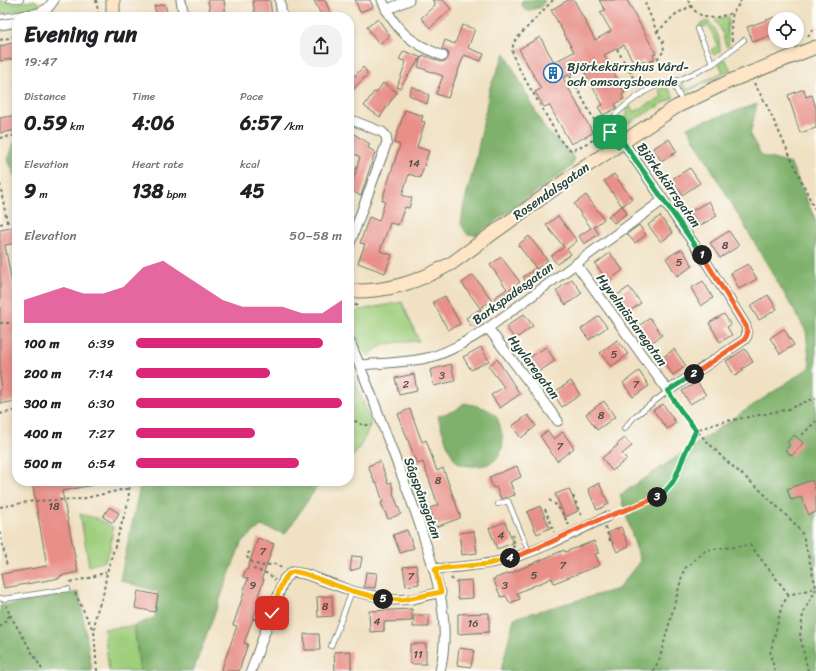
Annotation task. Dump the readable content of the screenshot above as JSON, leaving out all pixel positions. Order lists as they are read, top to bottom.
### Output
{
  "streets": {
    "street": [
      "Björkekärrsgatan",
      "Rosendalsgatan",
      "Barkspadesgatan",
      "Hyvelmästaregatan",
      "Hyvlaregatan",
      "Sågspånsgatan"
    ]
  },
  "crossings": [
    ["Björkekärrsgatan", "Rosendalsgatan"],
    ["Björkekärrsgatan", "Barkspadesgatan"],
    ["Björkekärrsgatan", "Hyvelmästaregatan"],
    ["Barkspadesgatan", "Hyvelmästaregatan"],
    ["Barkspadesgatan", "Hyvlaregatan"],
    ["Barkspadesgatan", "Sågspånsgatan"]
  ],
  "places": {
    "building": ["Björkekärrshus Vård- och omsorgsboende"]
  },
  "house_numbers": [
    "14",
    "8",
    "5",
    "5",
    "3",
    "2",
    "7",
    "8",
    "7",
    "8",
    "18",
    "4",
    "7",
    "7",
    "5",
    "7",
    "9",
    "3",
    "8",
    "4",
    "16",
    "11"
  ],
  "page": {
    "heading": ["Evening run", "19:47"],
    "stats": [
      ["Distance", "0.59 km"],
      ["Time", "4:06"],
      ["Pace", "6:57 /km"],
      ["Elevation", "9 m"],
      ["Heart rate", "138 bpm"],
      ["kcal", "45"]
    ],
    "chart": ["Elevation", "50–58 m"],
    "pins": [
      "1",
      "2",
      "3",
      "4",
      "5"
    ],
    "list": [
      {
        "name": "100 m",
        "note": "6:39"
      },
      {
        "name": "200 m",
        "note": "7:14"
      },
      {
        "name": "300 m",
        "note": "6:30"
      },
      {
        "name": "400 m",
        "note": "7:27"
      },
      {
        "name": "500 m",
        "note": "6:54"
      }
    ]
  }
}
